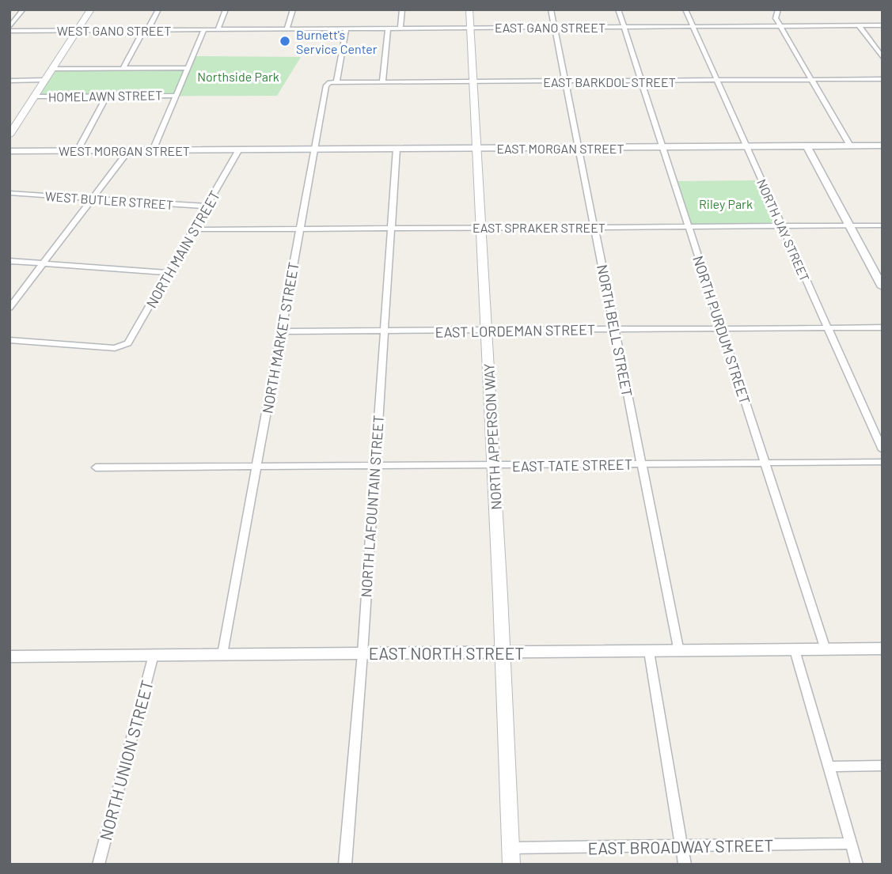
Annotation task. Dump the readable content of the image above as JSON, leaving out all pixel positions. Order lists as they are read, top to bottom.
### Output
{
  "streets": {
    "main road": ["NORTH APPERSON WAY"],
    "street": [
      "EAST GANO STREET",
      "WEST GANO STREET",
      "EAST BARKDOL STREET",
      "HOMELAWN STREET",
      "EAST MORGAN STREET",
      "WEST MORGAN STREET",
      "WEST BUTLER STREET",
      "EAST SPRAKER STREET",
      "NORTH JAY STREET",
      "NORTH MAIN STREET",
      "NORTH PURDUM STREET",
      "EAST LORDEMAN STREET",
      "NORTH BELL STREET",
      "NORTH MARKET STREET",
      "EAST TATE STREET",
      "NORTH LAFOUNTAIN STREET",
      "EAST NORTH STREET",
      "NORTH UNION STREET",
      "EAST BROADWAY STREET"
    ]
  },
  "crossings": [
    ["EAST GANO STREET", "WEST GANO STREET"],
    ["EAST GANO STREET", "NORTH JAY STREET"],
    ["EAST GANO STREET", "NORTH PURDUM STREET"],
    ["EAST GANO STREET", "NORTH BELL STREET"],
    ["EAST GANO STREET", "NORTH MARKET STREET"],
    ["EAST GANO STREET", "NORTH APPERSON WAY"],
    ["EAST BARKDOL STREET", "NORTH JAY STREET"],
    ["EAST BARKDOL STREET", "NORTH PURDUM STREET"],
    ["EAST BARKDOL STREET", "NORTH BELL STREET"],
    ["EAST BARKDOL STREET", "NORTH MARKET STREET"],
    ["EAST BARKDOL STREET", "NORTH APPERSON WAY"],
    ["EAST MORGAN STREET", "WEST MORGAN STREET"],
    ["EAST MORGAN STREET", "NORTH JAY STREET"],
    ["EAST MORGAN STREET", "NORTH MAIN STREET"],
    ["EAST MORGAN STREET", "NORTH PURDUM STREET"],
    ["EAST MORGAN STREET", "NORTH BELL STREET"],
    ["EAST MORGAN STREET", "NORTH MARKET STREET"],
    ["EAST MORGAN STREET", "NORTH APPERSON WAY"],
    ["EAST MORGAN STREET", "NORTH LAFOUNTAIN STREET"],
    ["WEST MORGAN STREET", "NORTH MAIN STREET"],
    ["WEST BUTLER STREET", "NORTH MAIN STREET"],
    ["EAST SPRAKER STREET", "NORTH JAY STREET"],
    ["EAST SPRAKER STREET", "NORTH MAIN STREET"],
    ["EAST SPRAKER STREET", "NORTH PURDUM STREET"],
    ["EAST SPRAKER STREET", "NORTH BELL STREET"],
    ["EAST SPRAKER STREET", "NORTH MARKET STREET"],
    ["EAST SPRAKER STREET", "NORTH APPERSON WAY"],
    ["EAST SPRAKER STREET", "NORTH LAFOUNTAIN STREET"],
    ["NORTH JAY STREET", "EAST LORDEMAN STREET"],
    ["NORTH PURDUM STREET", "EAST LORDEMAN STREET"],
    ["NORTH PURDUM STREET", "EAST TATE STREET"],
    ["NORTH PURDUM STREET", "EAST NORTH STREET"],
    ["EAST LORDEMAN STREET", "NORTH BELL STREET"],
    ["EAST LORDEMAN STREET", "NORTH MARKET STREET"],
    ["EAST LORDEMAN STREET", "NORTH APPERSON WAY"],
    ["EAST LORDEMAN STREET", "NORTH LAFOUNTAIN STREET"],
    ["NORTH BELL STREET", "EAST TATE STREET"],
    ["NORTH BELL STREET", "EAST NORTH STREET"],
    ["NORTH MARKET STREET", "EAST TATE STREET"],
    ["NORTH MARKET STREET", "EAST NORTH STREET"],
    ["NORTH APPERSON WAY", "EAST TATE STREET"],
    ["NORTH APPERSON WAY", "EAST NORTH STREET"],
    ["NORTH APPERSON WAY", "EAST BROADWAY STREET"],
    ["EAST TATE STREET", "NORTH LAFOUNTAIN STREET"],
    ["NORTH LAFOUNTAIN STREET", "EAST NORTH STREET"],
    ["EAST NORTH STREET", "NORTH UNION STREET"]
  ],
  "parks": ["Northside Park", "Riley Park"],
  "places": ["Burnett's Service Center"]
}
